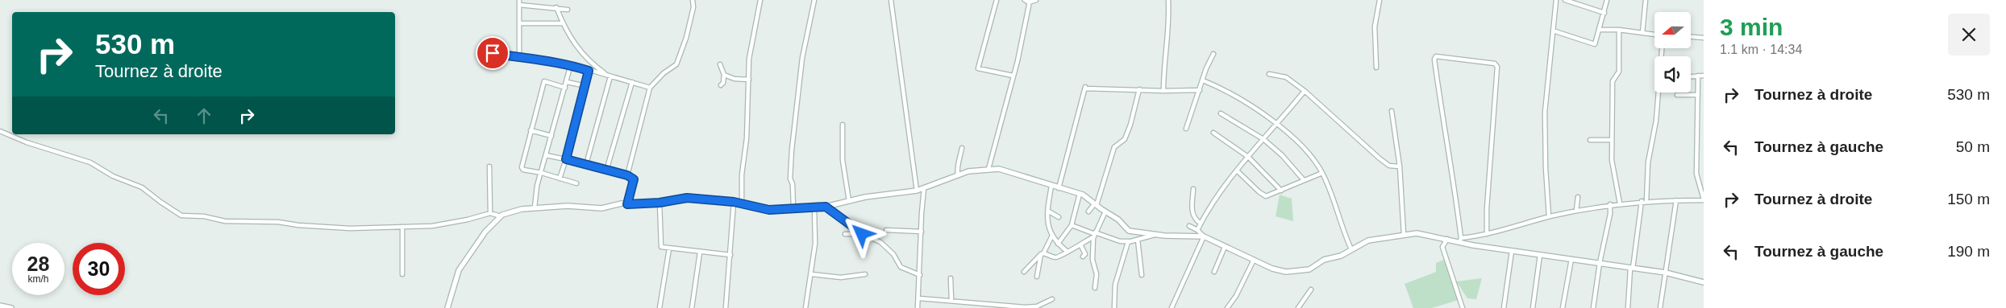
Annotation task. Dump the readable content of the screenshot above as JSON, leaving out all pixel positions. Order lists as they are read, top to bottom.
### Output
{
  "north": "left",
  "page": {
    "heading": ["3 min", "1.1 km · 14:34"],
    "turn": ["530 m", "Tournez à droite"],
    "list": [
      {
        "name": "Tournez à droite",
        "value": "530 m"
      },
      {
        "name": "Tournez à gauche",
        "value": "50 m"
      },
      {
        "name": "Tournez à droite",
        "value": "150 m"
      },
      {
        "name": "Tournez à gauche",
        "value": "190 m"
      }
    ],
    "speed": "28 km/h",
    "limit": "30"
  }
}
